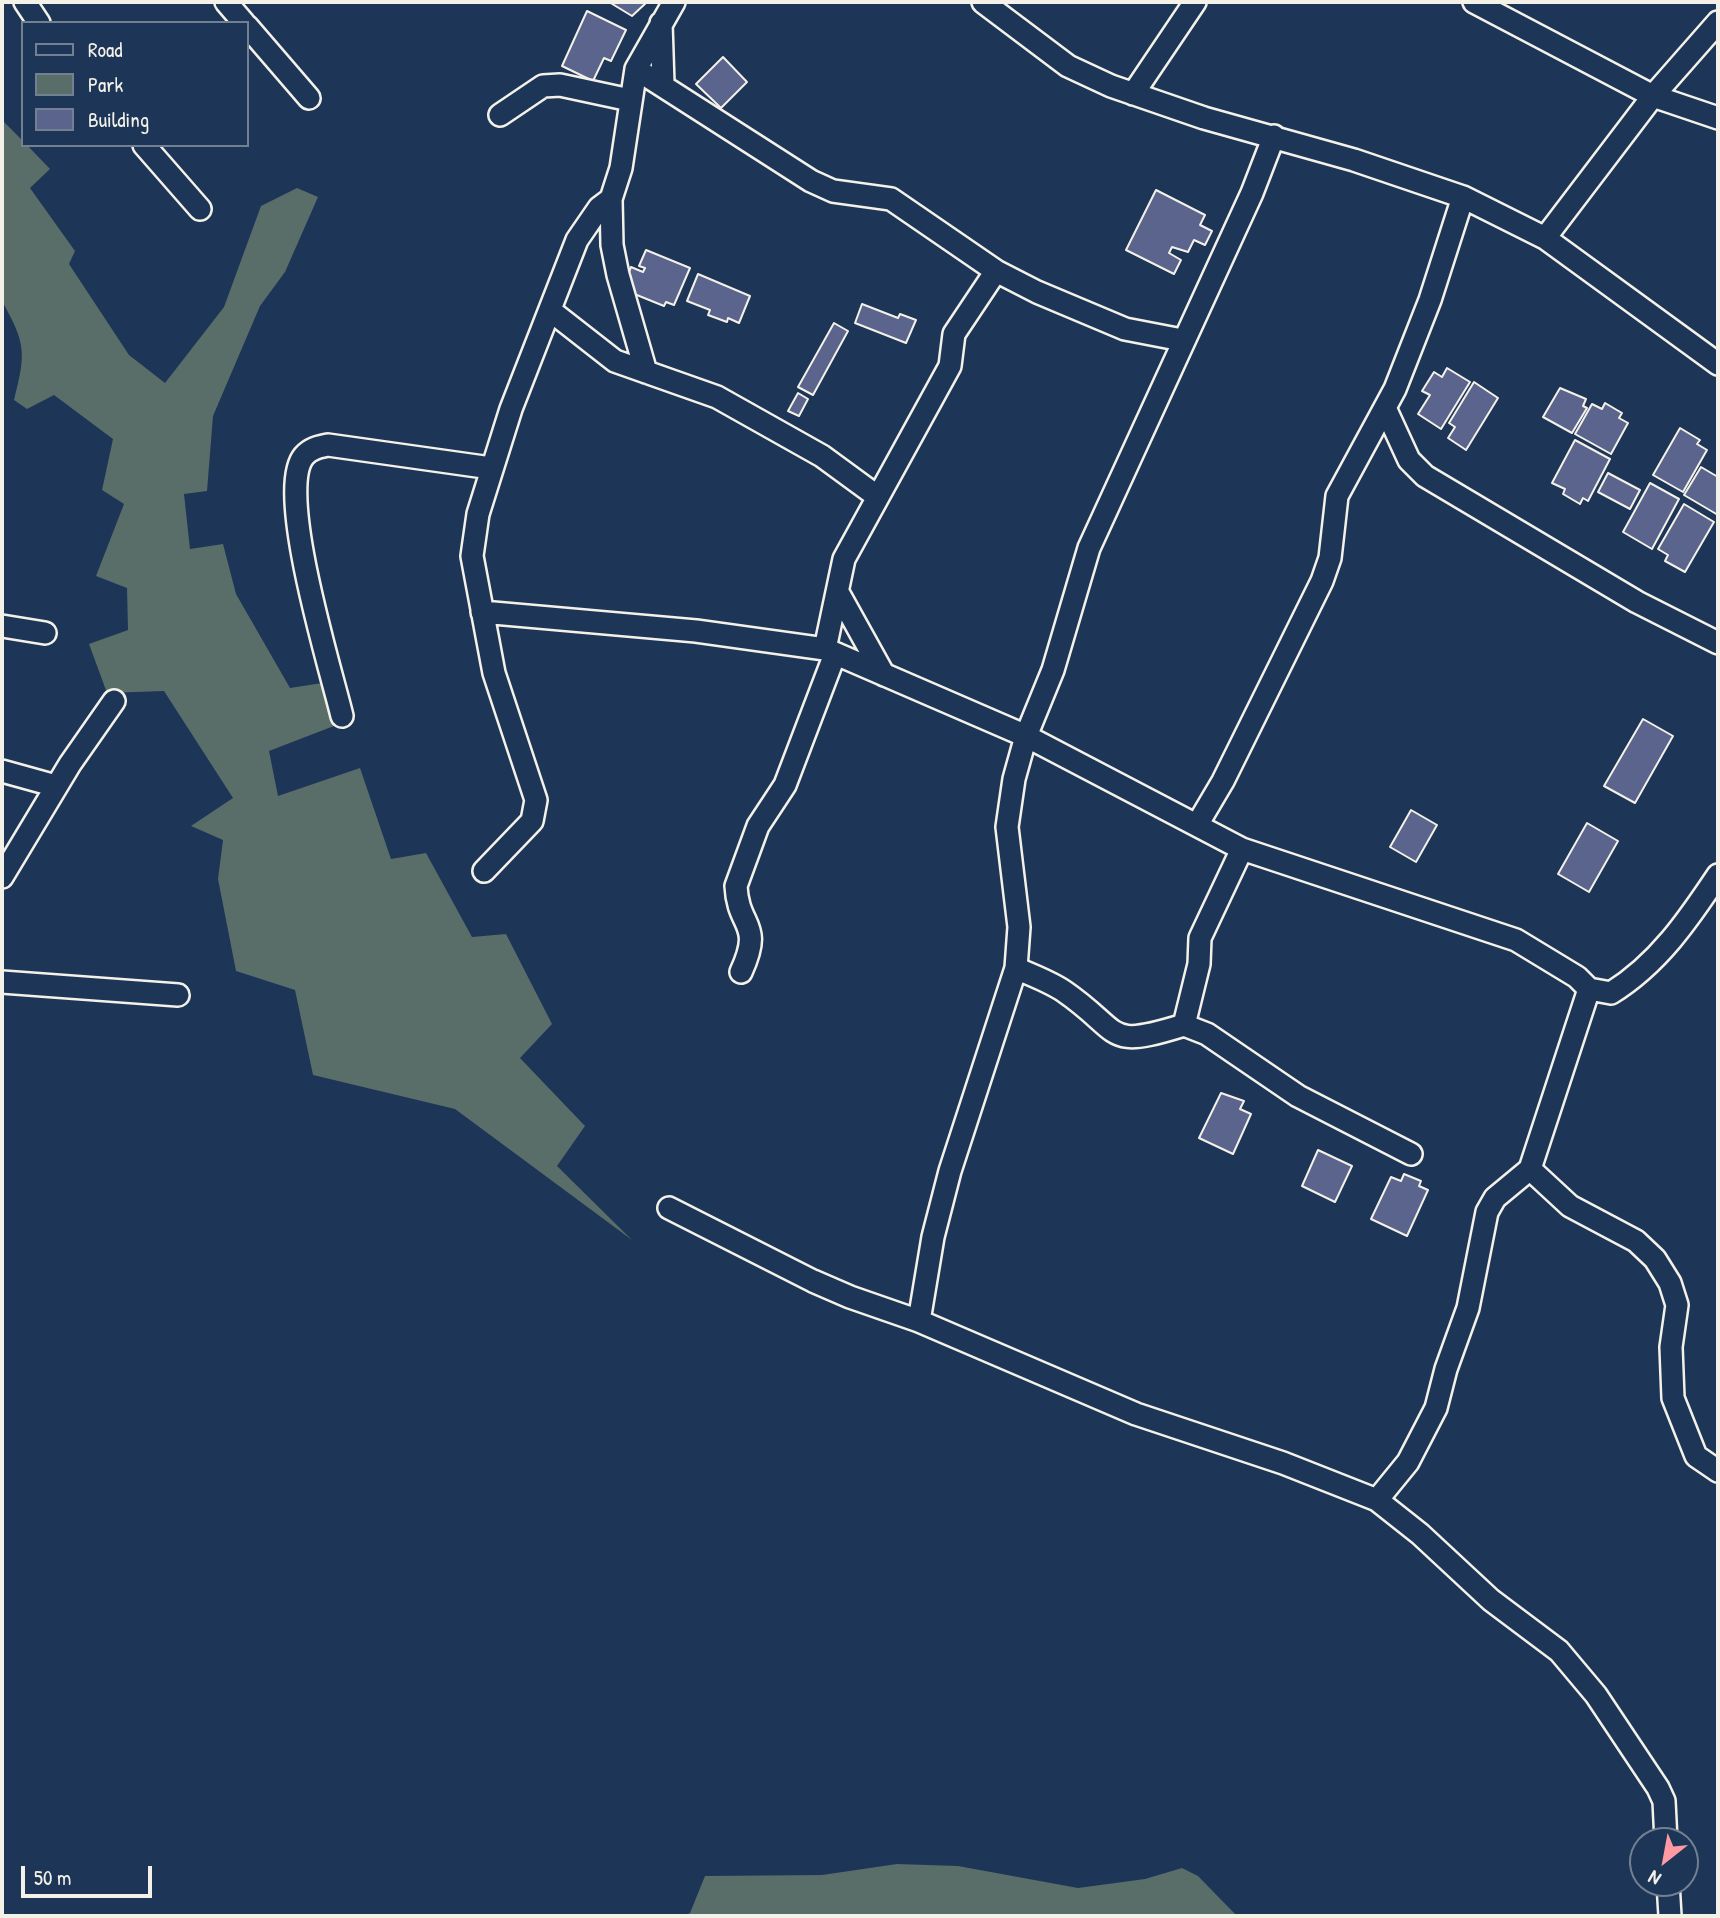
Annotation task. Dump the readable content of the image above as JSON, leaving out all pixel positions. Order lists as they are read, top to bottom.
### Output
{
  "legend": ["Road", "Park", "Building"],
  "scale_bar": "50 m",
  "north": "bottom left"
}
